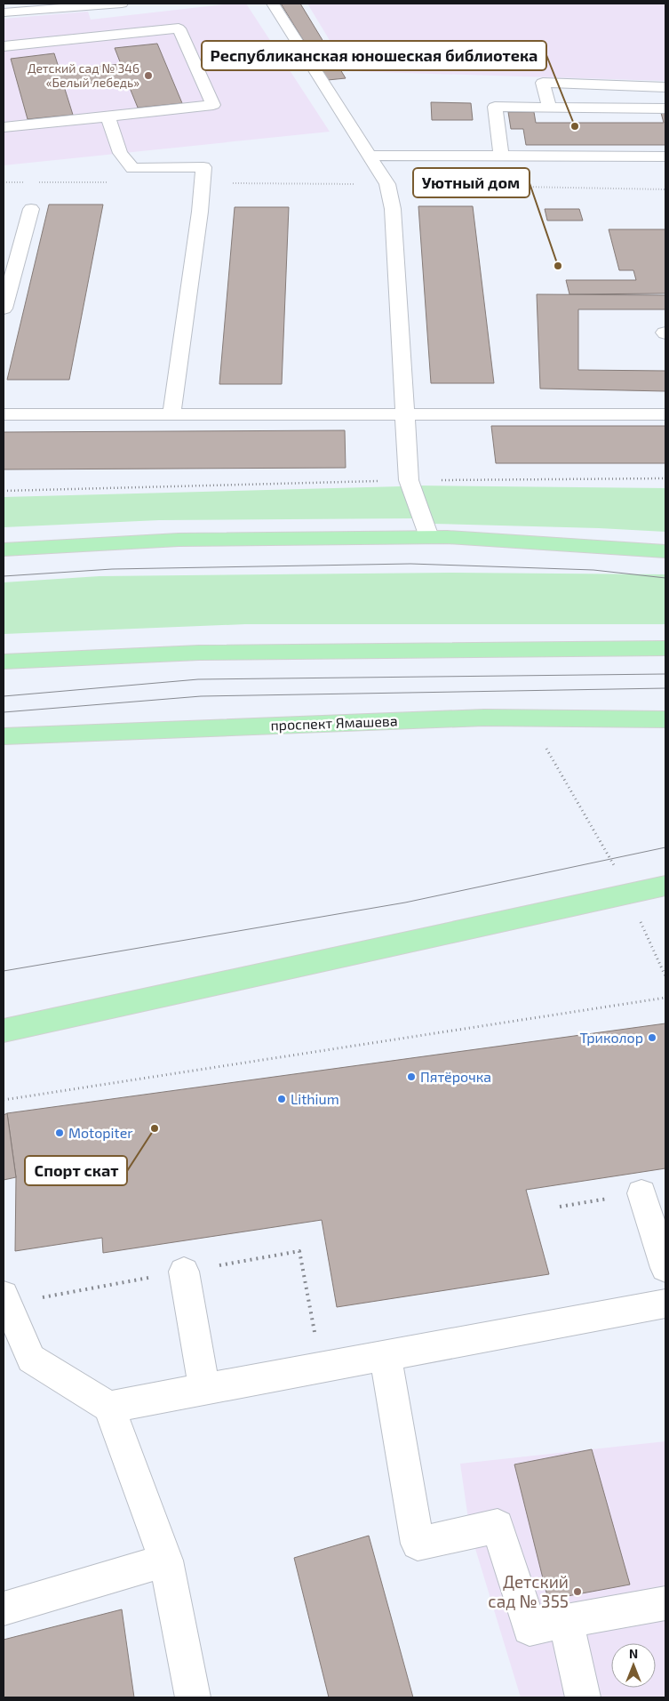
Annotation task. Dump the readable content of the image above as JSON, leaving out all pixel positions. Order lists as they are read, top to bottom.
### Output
{
  "streets": {
    "main road": ["проспект Ямашева"]
  },
  "places": [
    "Детский сад № 346 «Белый лебедь»",
    "Республиканская юношеская библиотека",
    "Уютный дом",
    "Триколор",
    "Пятёрочка",
    "Lithium",
    "Спорт скат",
    "Motopiter",
    "Детский сад № 355"
  ],
  "north": "top"
}
